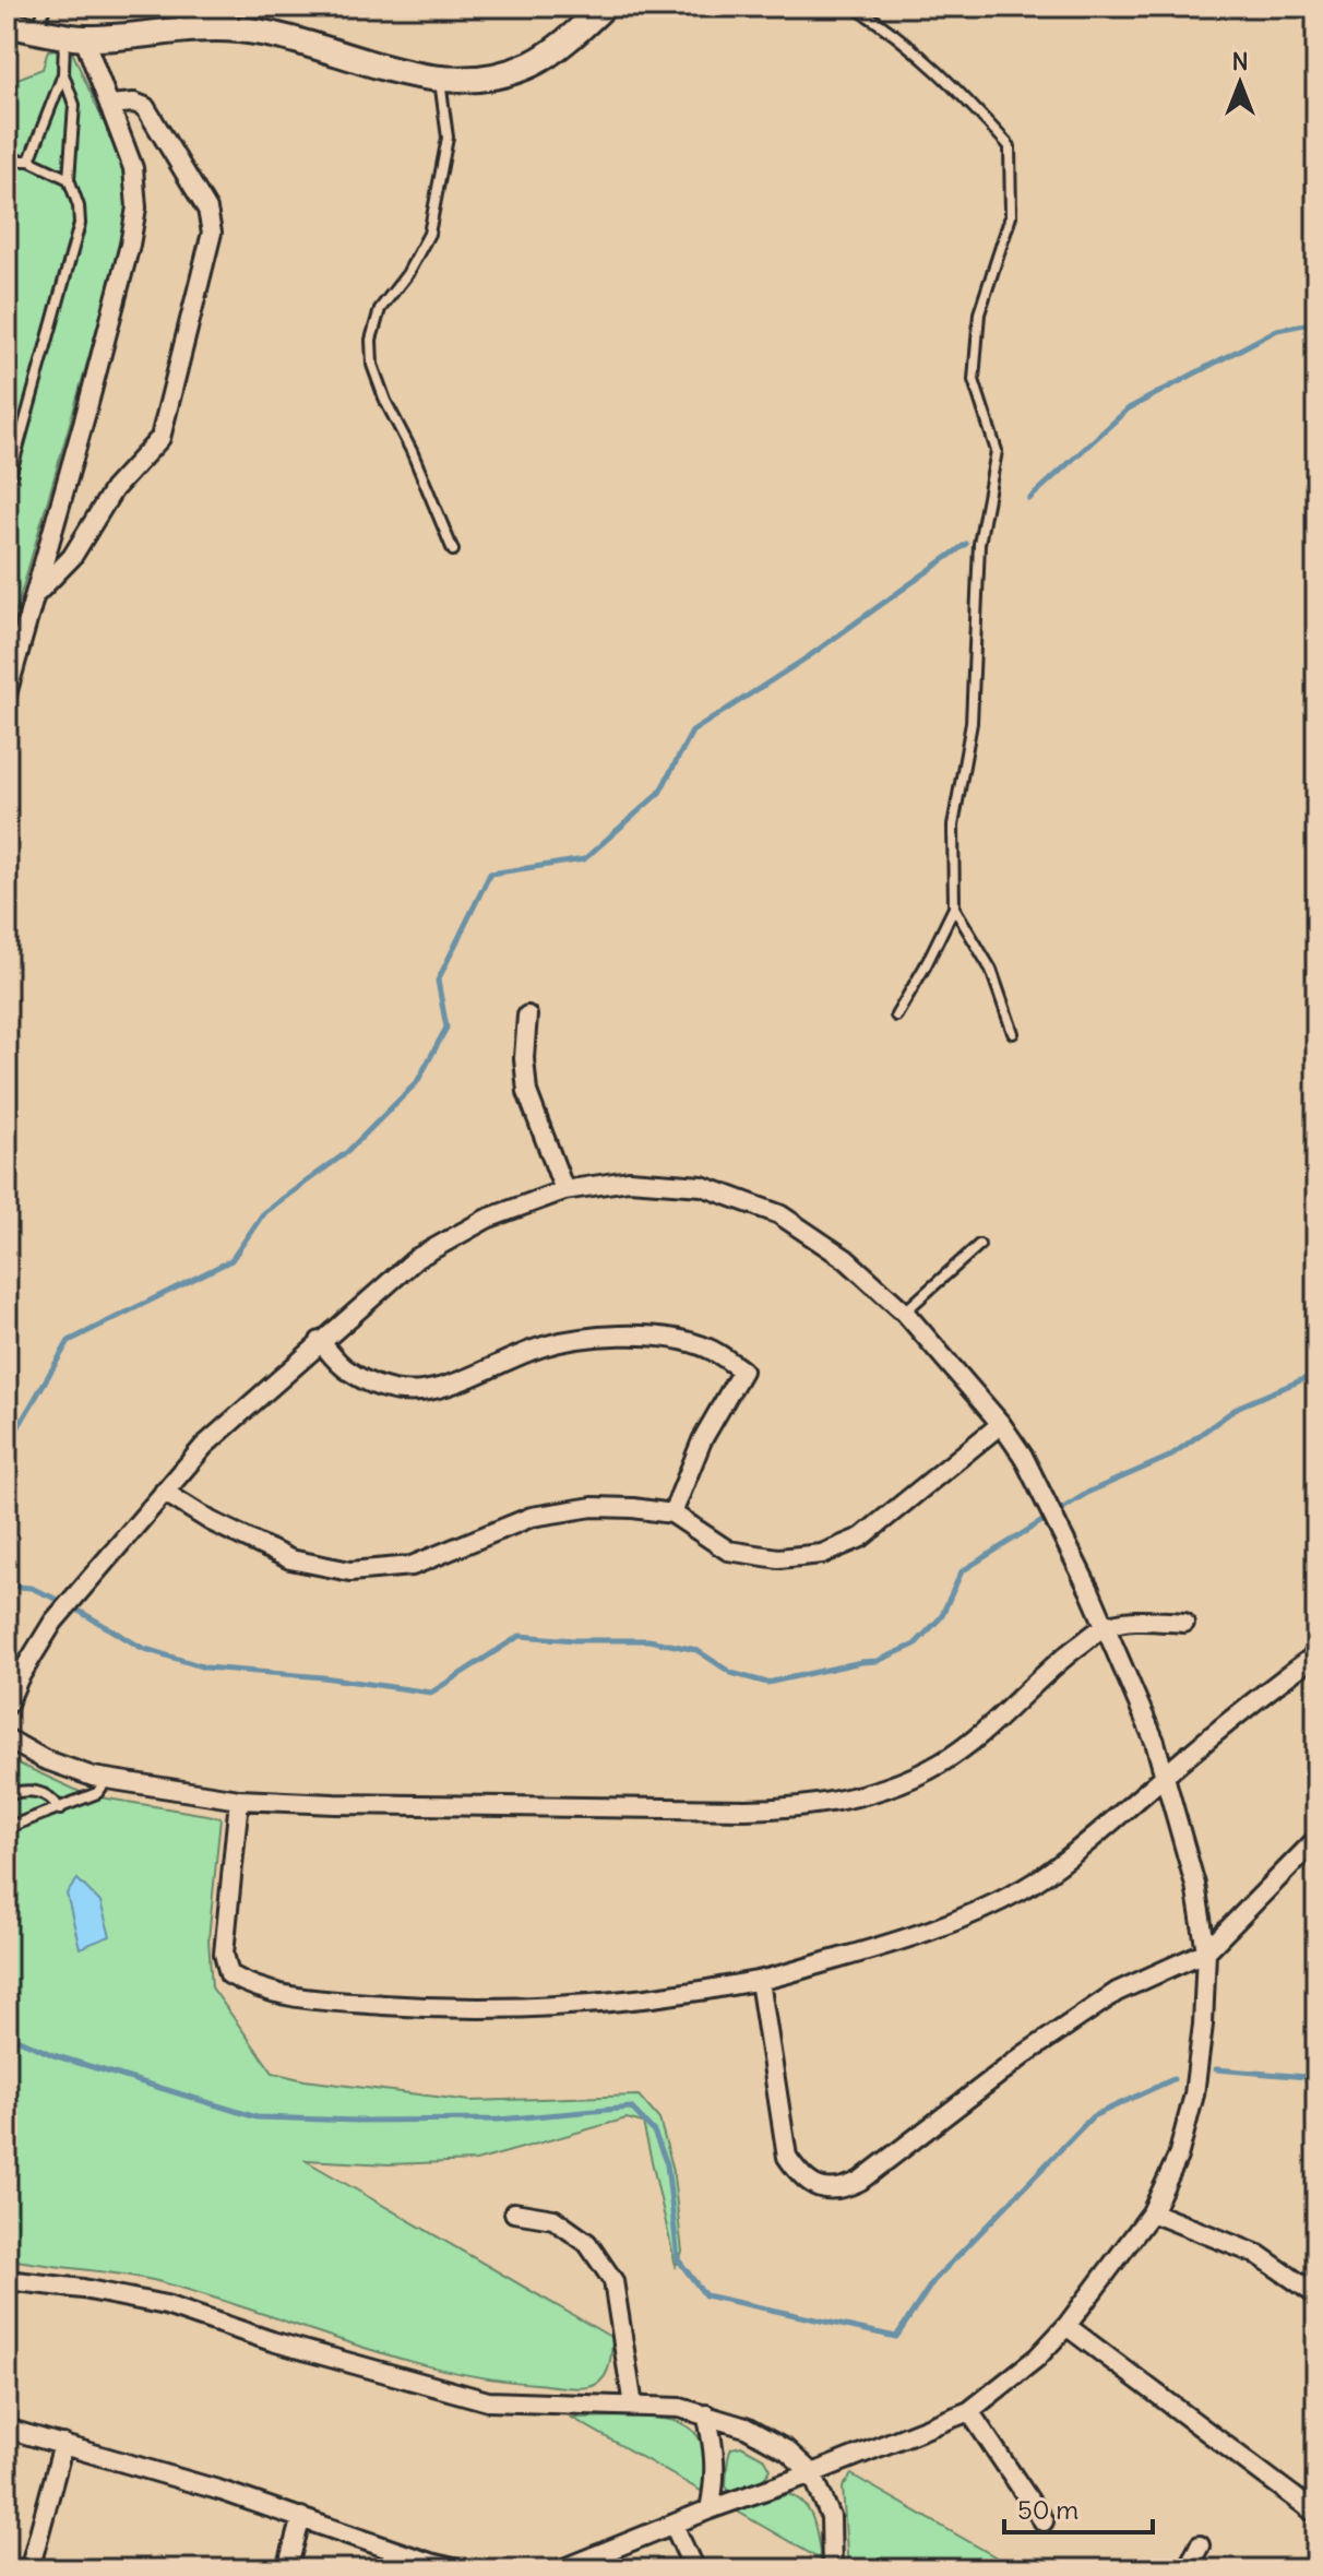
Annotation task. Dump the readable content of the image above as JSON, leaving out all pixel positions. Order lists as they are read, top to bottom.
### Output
{
  "scale_bar": "50 m",
  "north": "top"
}
